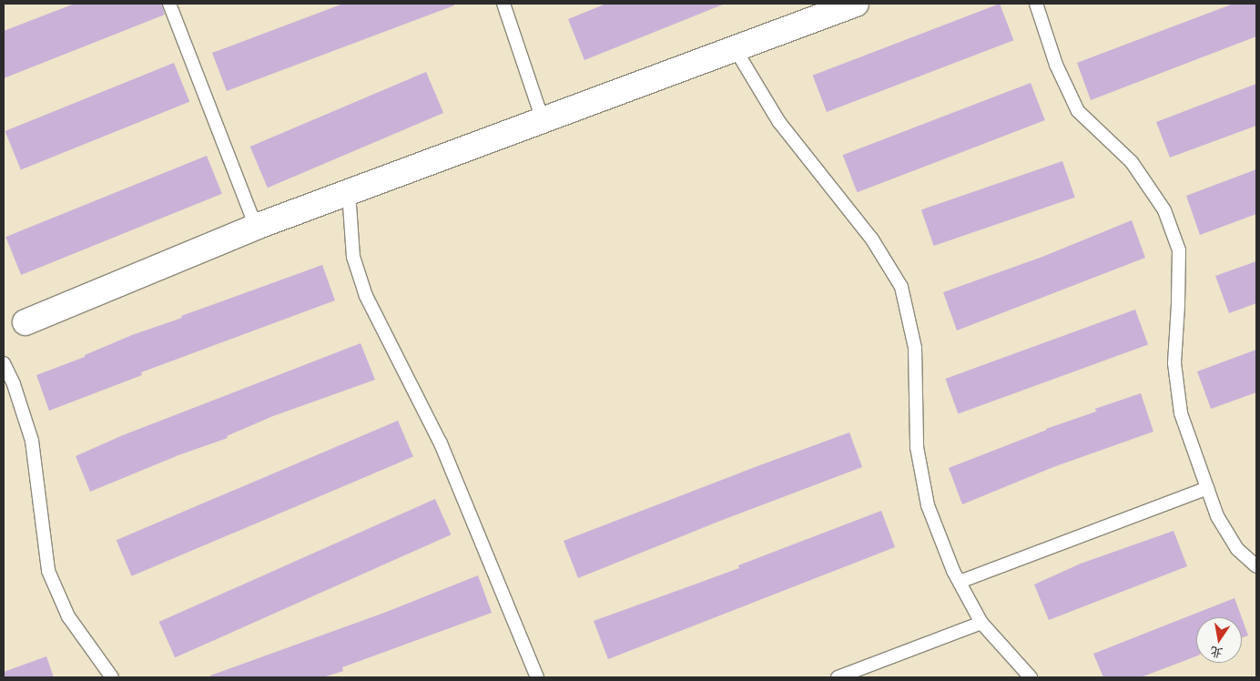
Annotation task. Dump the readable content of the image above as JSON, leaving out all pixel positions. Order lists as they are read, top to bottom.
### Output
{
  "north": "bottom"
}
